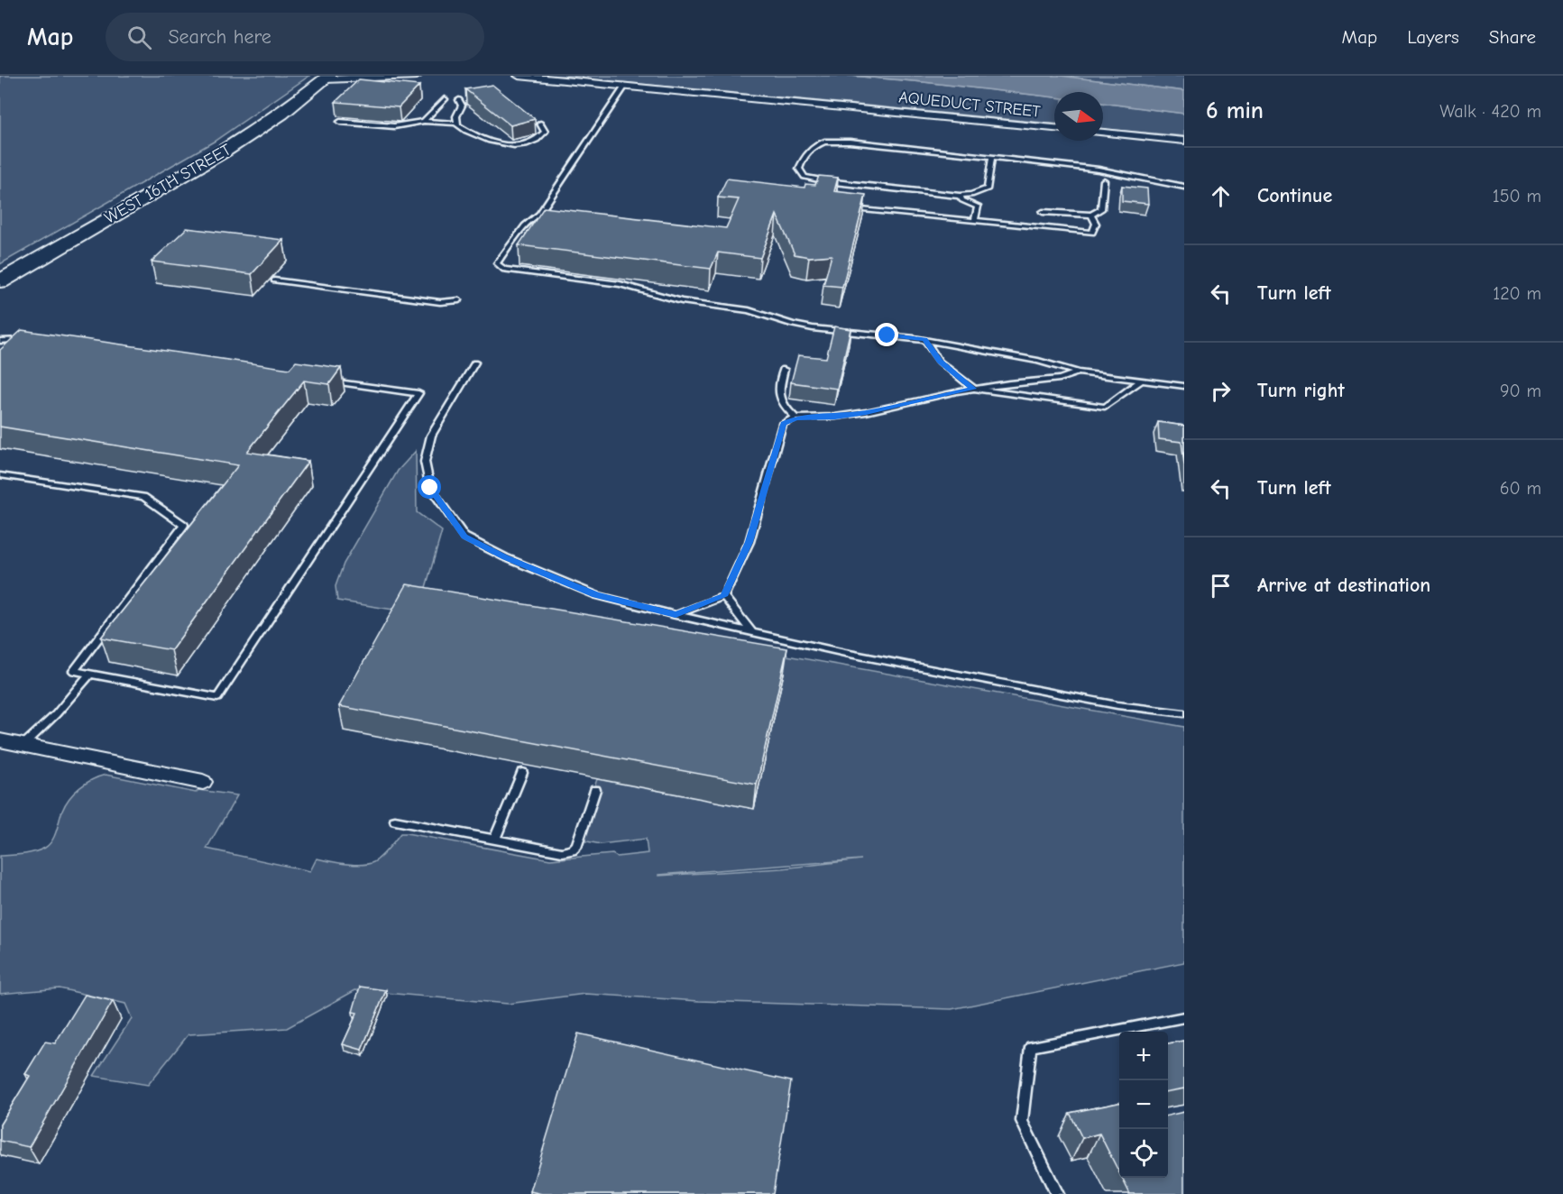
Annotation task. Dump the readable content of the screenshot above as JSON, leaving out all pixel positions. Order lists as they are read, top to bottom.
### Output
{
  "streets": {
    "main road": ["WEST 16TH STREET"],
    "street": ["AQUEDUCT STREET"]
  },
  "north": "right",
  "page": {
    "header": "Map",
    "search": "Search here",
    "nav": ["Map", "Layers", "Share"],
    "heading": ["6 min", "Walk · 420 m"],
    "list": [
      ["Continue", "150 m"],
      ["Turn left", "120 m"],
      ["Turn right", "90 m"],
      ["Turn left", "60 m"],
      "Arrive at destination"
    ],
    "map_buttons": ["+", "−"]
  }
}
